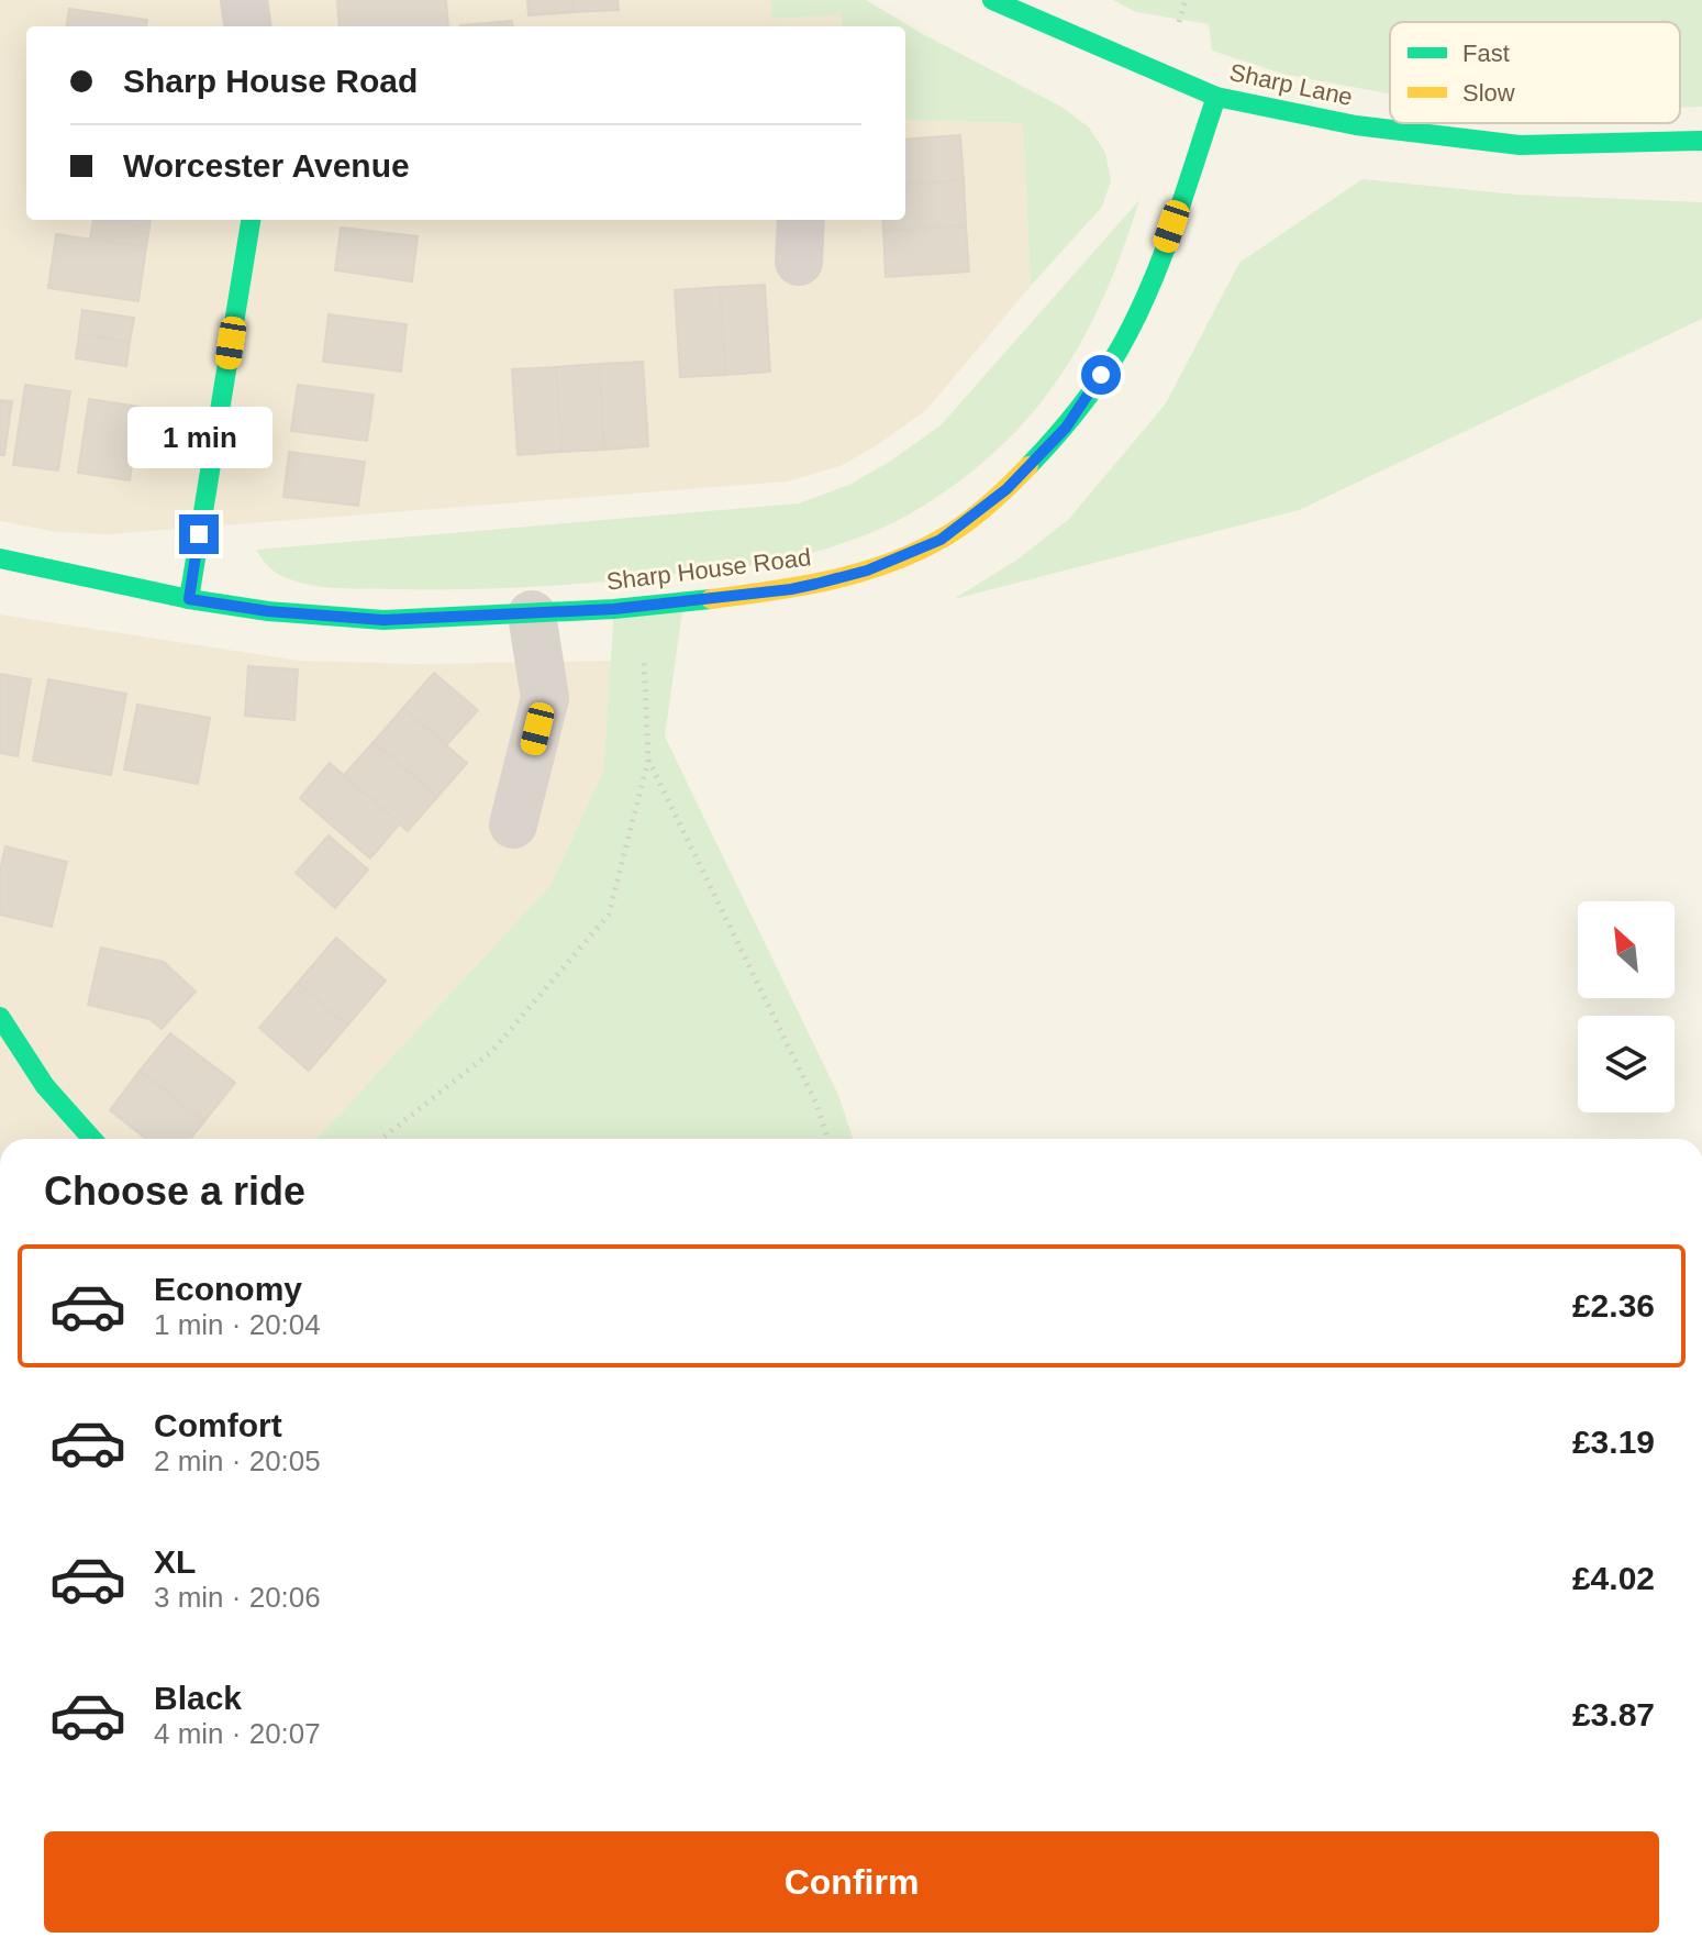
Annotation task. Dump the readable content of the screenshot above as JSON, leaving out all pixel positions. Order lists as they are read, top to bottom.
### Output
{
  "streets": {
    "street": ["Sharp Lane", "Sharp House Road"]
  },
  "crossings": [
    ["Sharp Lane", "Sharp House Road"]
  ],
  "legend": ["Fast", "Slow"],
  "north": "top left",
  "page": {
    "banner": ["Sharp House Road", "Worcester Avenue"],
    "bubble": "1 min",
    "heading": "Choose a ride",
    "list": [
      {
        "name": "Economy",
        "note": "1 min · 20:04",
        "value": "£2.36"
      },
      {
        "name": "Comfort",
        "note": "2 min · 20:05",
        "value": "£3.19"
      },
      {
        "name": "XL",
        "note": "3 min · 20:06",
        "value": "£4.02"
      },
      {
        "name": "Black",
        "note": "4 min · 20:07",
        "value": "£3.87"
      }
    ],
    "buttons": "Confirm"
  }
}
